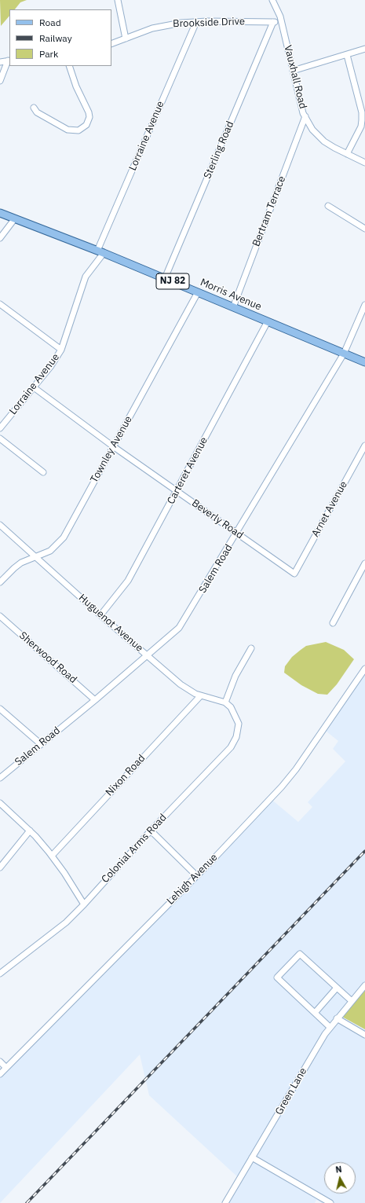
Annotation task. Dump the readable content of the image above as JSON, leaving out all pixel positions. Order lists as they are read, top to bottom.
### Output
{
  "streets": {
    "main road": ["NJ 82", "Morris Avenue"],
    "street": [
      "Brookside Drive",
      "Vauxhall Road",
      "Lorraine Avenue",
      "Sterling Road",
      "Bertram Terrace",
      "Townley Avenue",
      "Carteret Avenue",
      "Arnet Avenue",
      "Beverly Road",
      "Salem Road",
      "Huguenot Avenue",
      "Sherwood Road",
      "Nixon Road",
      "Colonial Arms Road",
      "Lehigh Avenue",
      "Green Lane"
    ]
  },
  "crossings": [
    ["Brookside Drive", "Vauxhall Road"],
    ["Brookside Drive", "Lorraine Avenue"],
    ["Brookside Drive", "Sterling Road"],
    ["Vauxhall Road", "Bertram Terrace"],
    ["Lorraine Avenue", "Morris Avenue"],
    ["Lorraine Avenue", "Beverly Road"],
    ["Sterling Road", "Morris Avenue"],
    ["Bertram Terrace", "Morris Avenue"],
    ["Morris Avenue", "Townley Avenue"],
    ["Morris Avenue", "Carteret Avenue"],
    ["Morris Avenue", "Salem Road"],
    ["Townley Avenue", "Beverly Road"],
    ["Townley Avenue", "Huguenot Avenue"],
    ["Carteret Avenue", "Beverly Road"],
    ["Carteret Avenue", "Huguenot Avenue"],
    ["Arnet Avenue", "Beverly Road"],
    ["Beverly Road", "Salem Road"],
    ["Salem Road", "Huguenot Avenue"],
    ["Salem Road", "Sherwood Road"],
    ["Huguenot Avenue", "Nixon Road"],
    ["Huguenot Avenue", "Colonial Arms Road"]
  ],
  "legend": ["Road", "Railway", "Park"],
  "north": "top"
}
